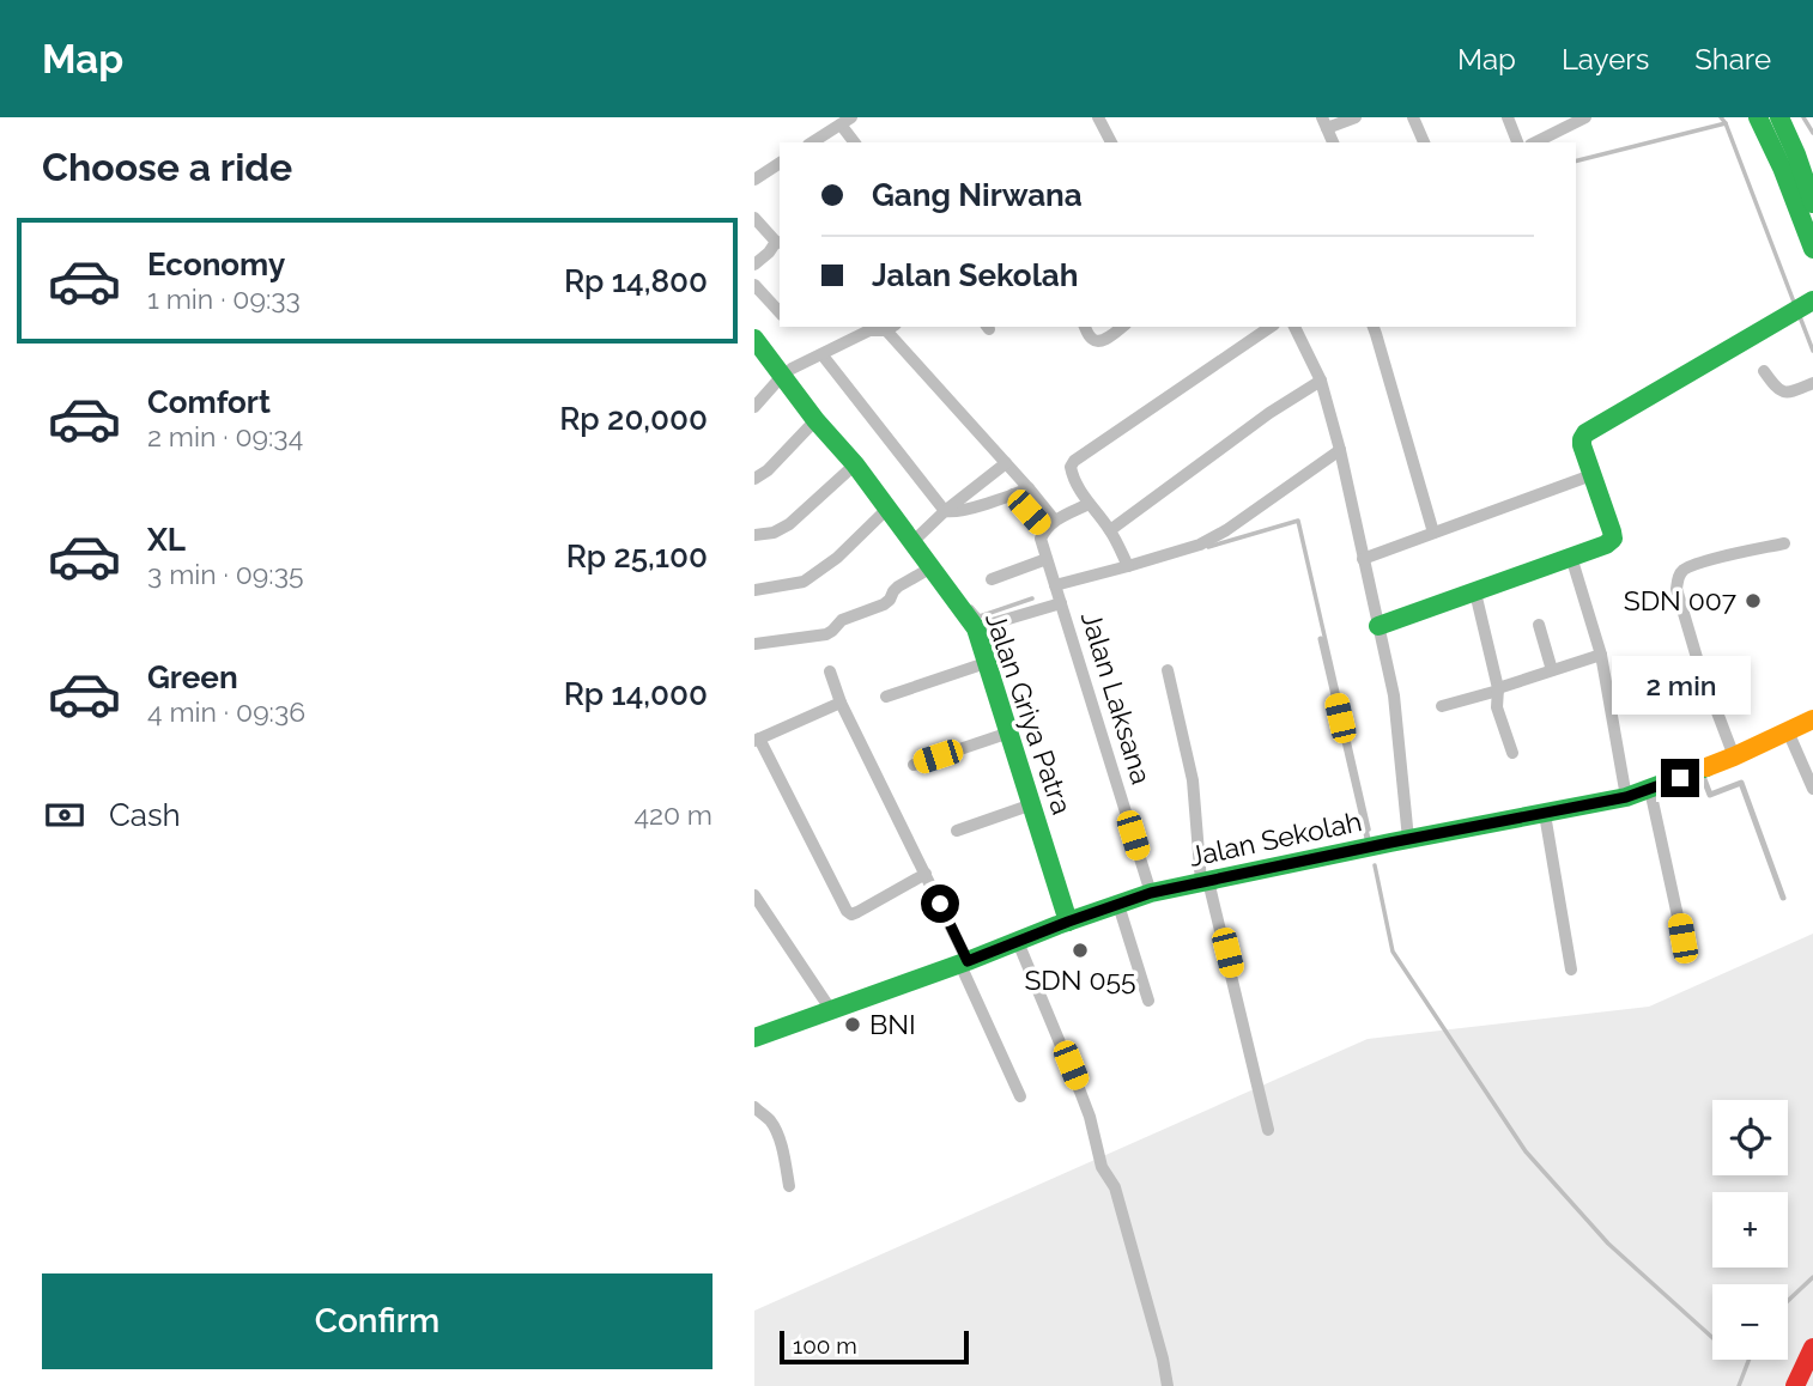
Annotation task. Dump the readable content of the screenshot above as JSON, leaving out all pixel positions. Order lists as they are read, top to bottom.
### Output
{
  "streets": {
    "street": ["Jalan Laksana", "Jalan Griya Patra", "Jalan Sekolah"]
  },
  "crossings": [
    ["Jalan Laksana", "Jalan Sekolah"],
    ["Jalan Griya Patra", "Jalan Sekolah"]
  ],
  "places": ["SDN 007", "SDN 055", "BNI"],
  "scale_bar": "100 m",
  "page": {
    "header": "Map",
    "nav": ["Map", "Layers", "Share"],
    "heading": "Choose a ride",
    "banner": ["Gang Nirwana", "Jalan Sekolah"],
    "list": [
      {
        "name": "Economy",
        "note": "1 min · 09:33",
        "value": "Rp 14,800"
      },
      {
        "name": "Comfort",
        "note": "2 min · 09:34",
        "value": "Rp 20,000"
      },
      {
        "name": "XL",
        "note": "3 min · 09:35",
        "value": "Rp 25,100"
      },
      {
        "name": "Green",
        "note": "4 min · 09:36",
        "value": "Rp 14,000"
      }
    ],
    "bubble": "2 min",
    "pay": ["Cash", "420 m"],
    "map_buttons": ["+", "−"],
    "buttons": "Confirm",
    "scale": "100 m"
  }
}
